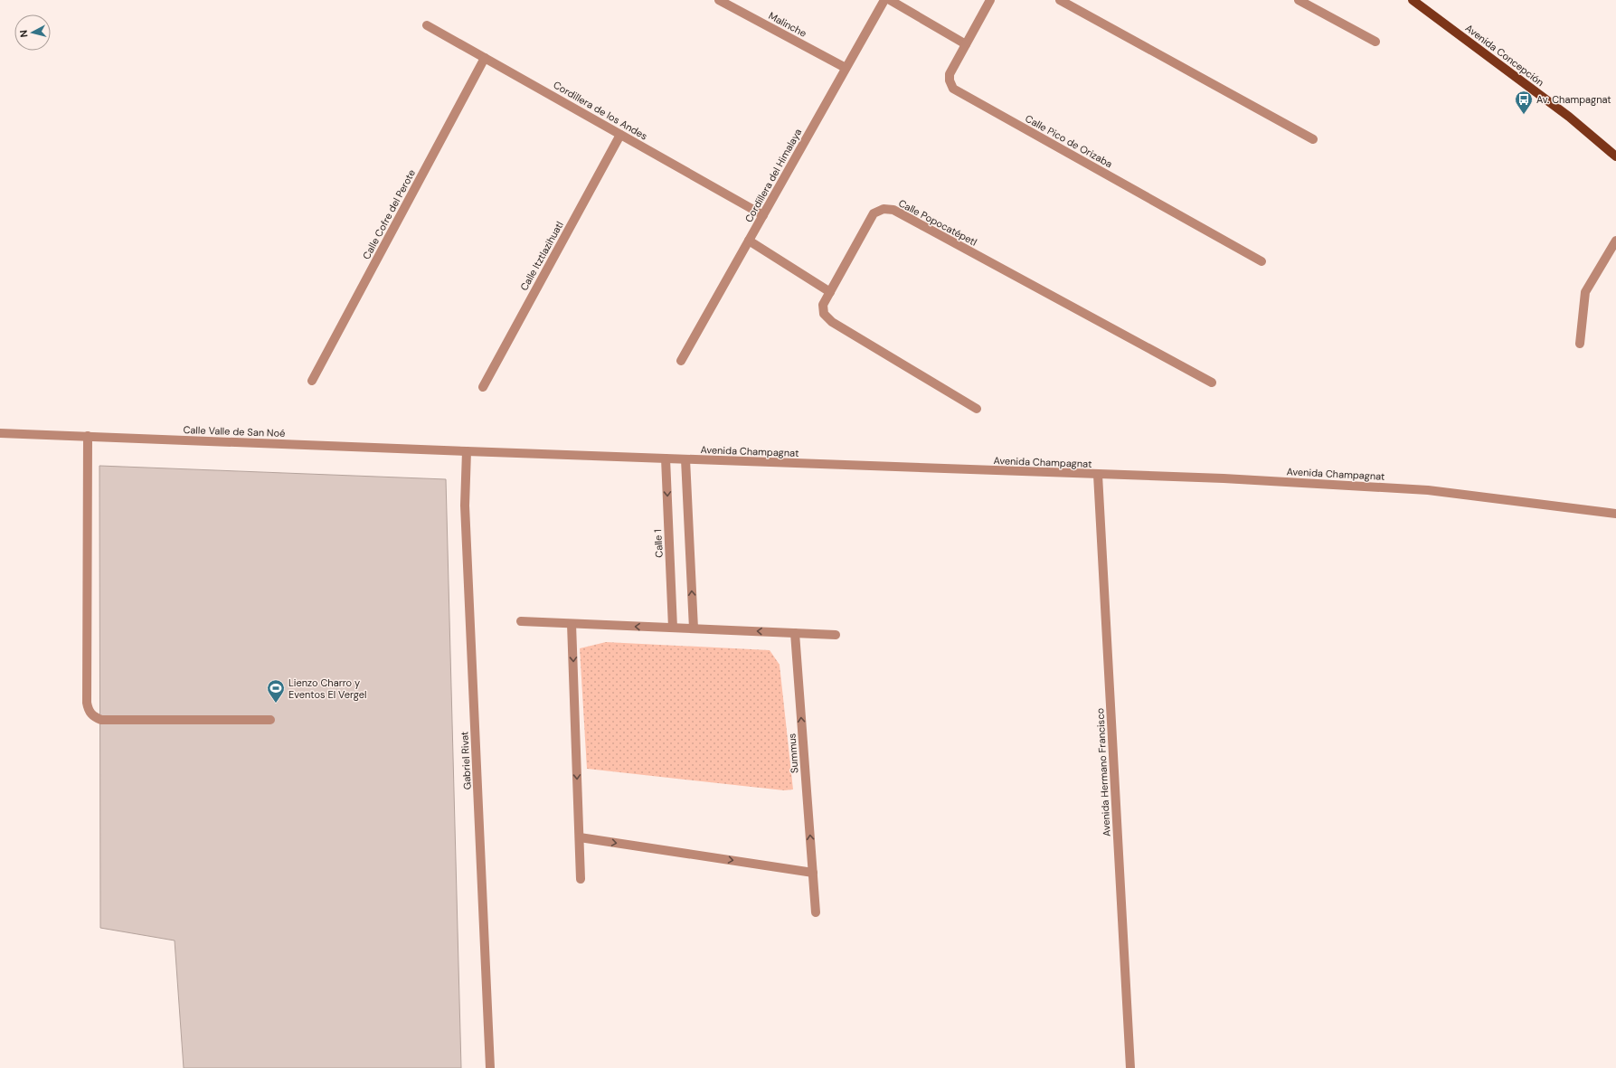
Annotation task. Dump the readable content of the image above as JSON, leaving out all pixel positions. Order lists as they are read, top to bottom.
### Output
{
  "streets": {
    "main road": ["Avenida Concepción"],
    "street": [
      "Malinche",
      "Cordillera de los Andes",
      "Calle Pico de Orizaba",
      "Cordillera del Himalaya",
      "Calle Cofre del Perote",
      "Calle Popocatépetl",
      "Calle Itztlazihuatl",
      "Calle Valle de San Noé",
      "Avenida Champagnat",
      "Calle 1",
      "Summus",
      "Gabriel Rivat",
      "Avenida Hermano Francisco"
    ]
  },
  "crossings": [
    ["Malinche", "Cordillera del Himalaya"],
    ["Cordillera de los Andes", "Cordillera del Himalaya"],
    ["Cordillera de los Andes", "Calle Cofre del Perote"],
    ["Cordillera de los Andes", "Calle Itztlazihuatl"],
    ["Calle Valle de San Noé", "Avenida Champagnat"],
    ["Calle Valle de San Noé", "Gabriel Rivat"],
    ["Avenida Champagnat", "Calle 1"],
    ["Avenida Champagnat", "Gabriel Rivat"],
    ["Avenida Champagnat", "Avenida Hermano Francisco"]
  ],
  "one_way": ["Summus"],
  "places": {
    "bus stop": ["Av. Champagnat"],
    "sports": ["Lienzo Charro y Eventos El Vergel"]
  },
  "north": "left"
}
